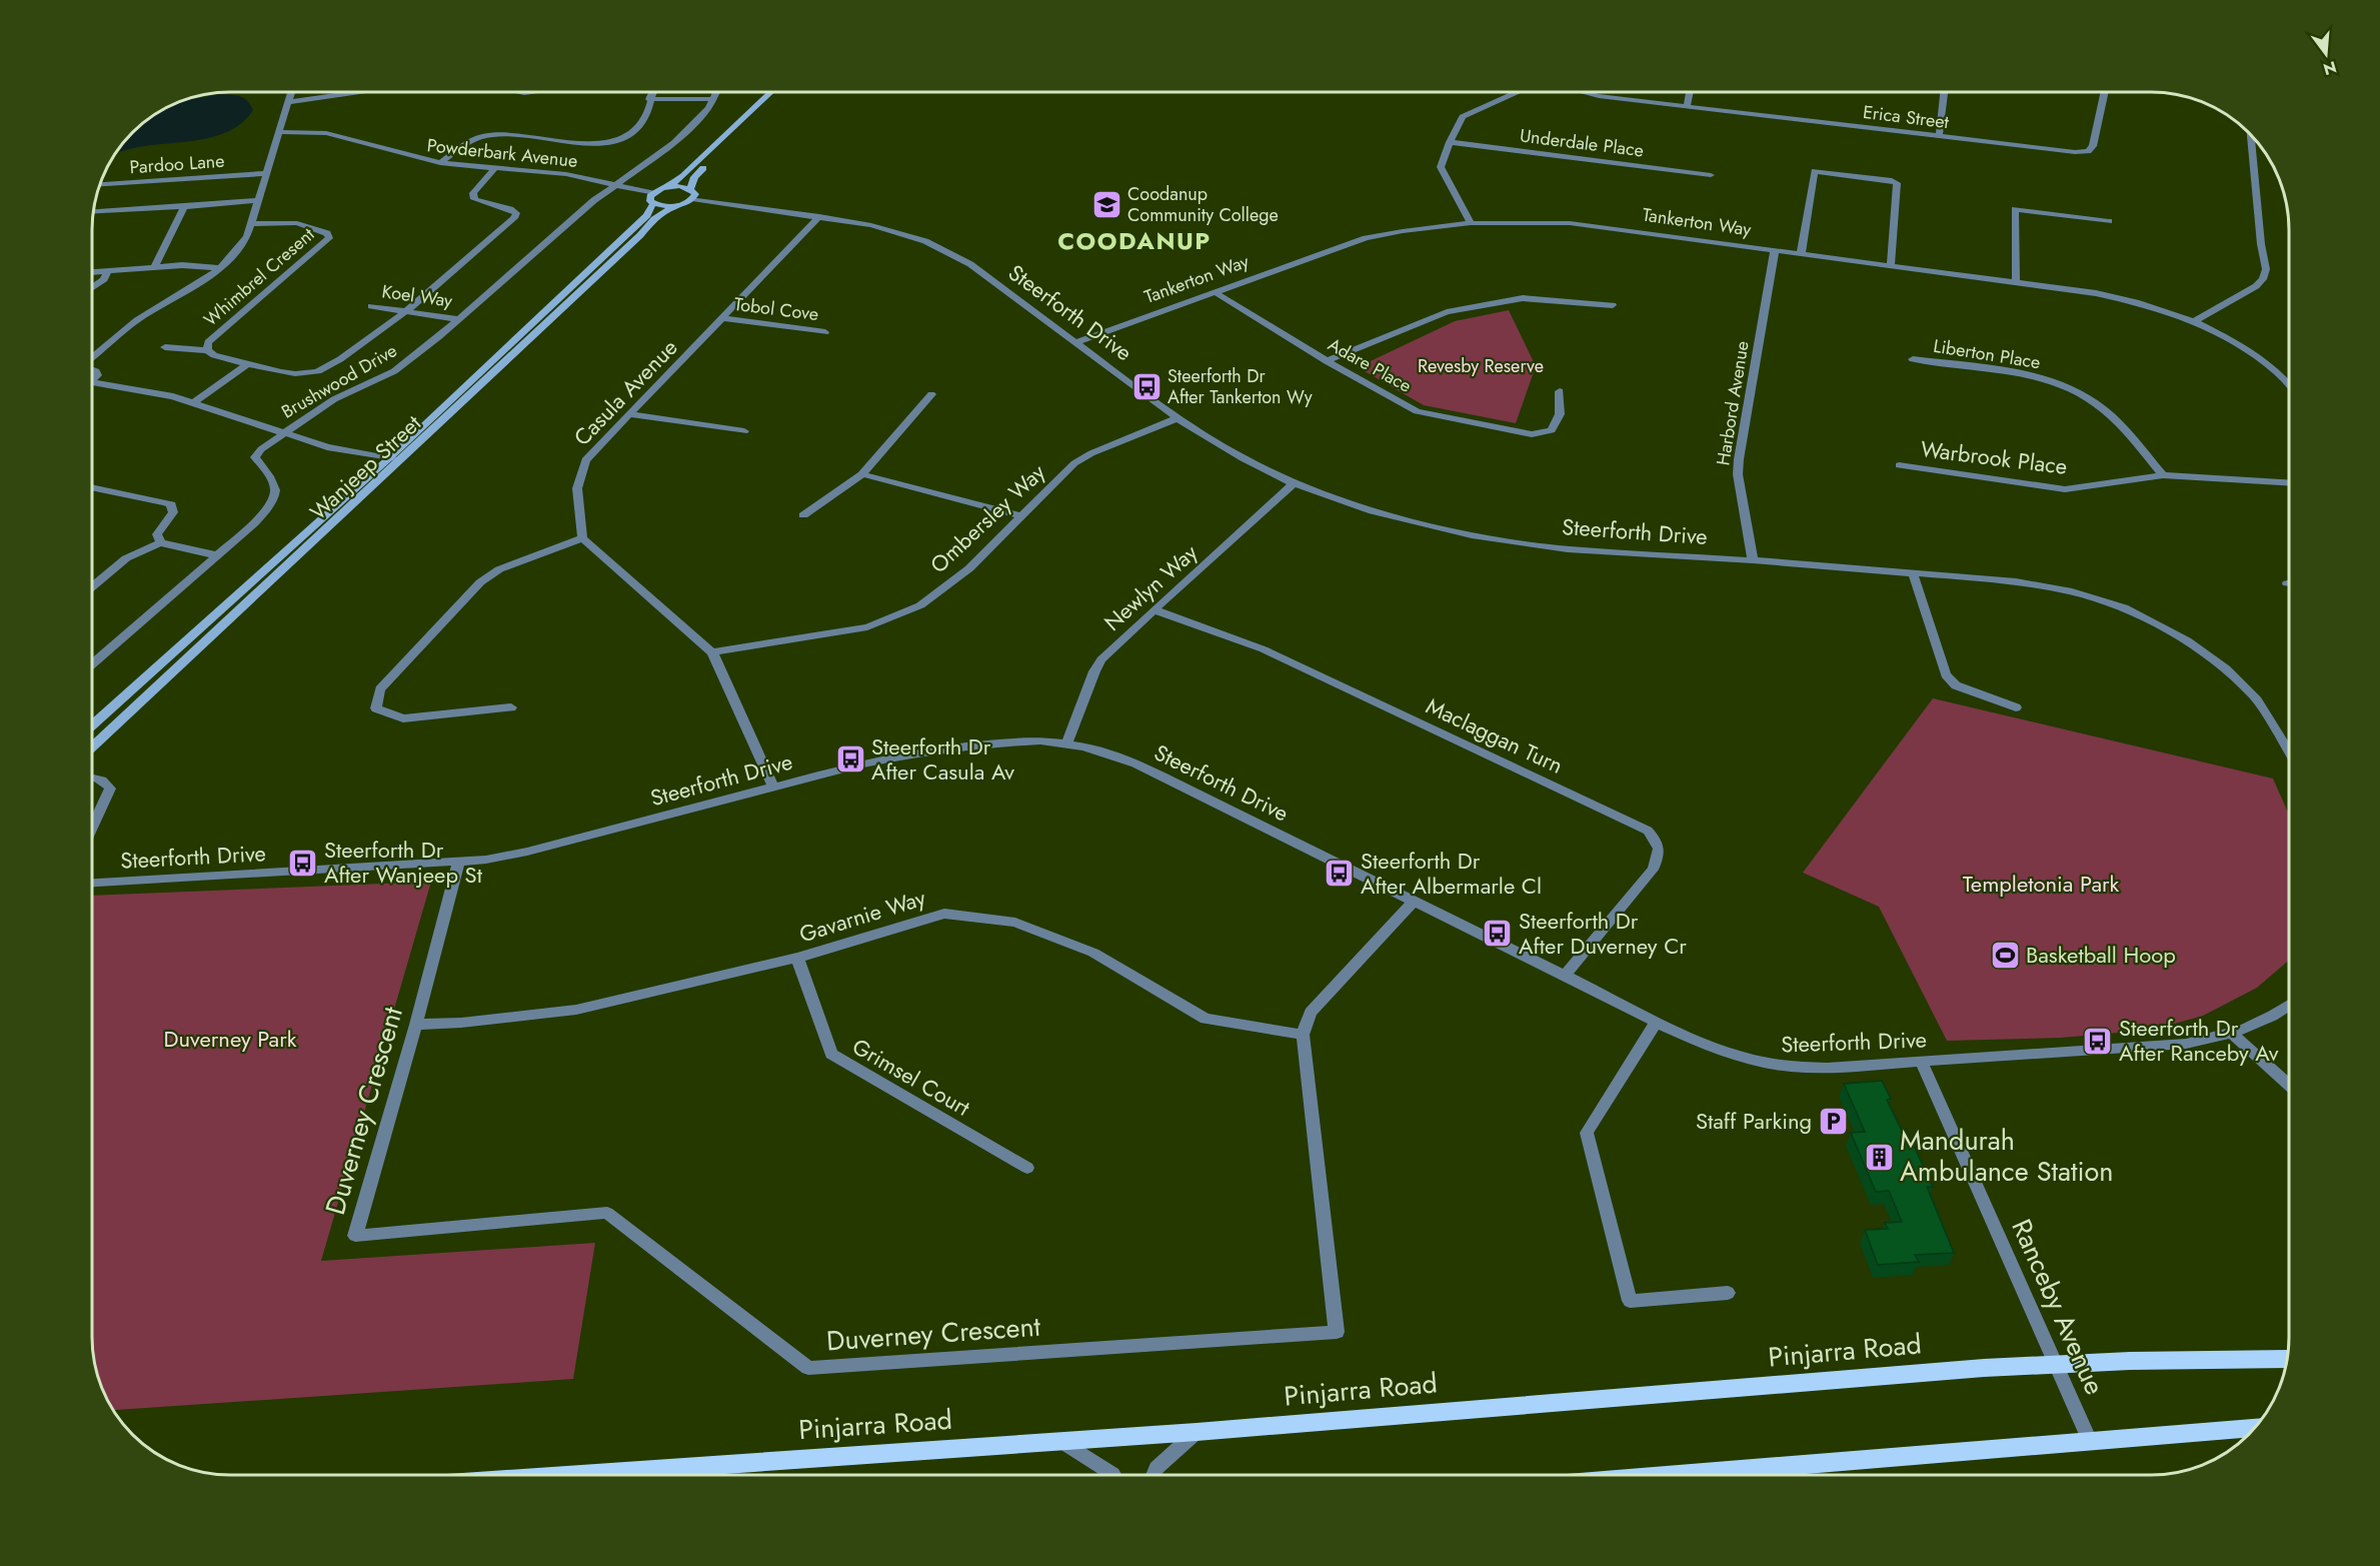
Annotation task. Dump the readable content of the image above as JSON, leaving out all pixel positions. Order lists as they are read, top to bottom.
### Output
{
  "streets": {
    "main road": ["Wanjeep Street", "Pinjarra Road"],
    "street": [
      "Erica Street",
      "Underdale Place",
      "Powderbark Avenue",
      "Pardoo Lane",
      "Tankerton Way",
      "Whimbrel Cresent",
      "Koel Way",
      "Tobol Cove",
      "Steerforth Drive",
      "Liberton Place",
      "Adare Place",
      "Brushwood Drive",
      "Casula Avenue",
      "Harbord Avenue",
      "Warbrook Place",
      "Ombersley Way",
      "Newlyn Way",
      "Maclaggan Turn",
      "Gavarnie Way",
      "Grimsel Court",
      "Duverney Crescent",
      "Ranceby Avenue"
    ]
  },
  "crossings": [
    ["Powderbark Avenue", "Whimbrel Cresent"],
    ["Powderbark Avenue", "Brushwood Drive"],
    ["Powderbark Avenue", "Wanjeep Street"],
    ["Tankerton Way", "Steerforth Drive"],
    ["Tankerton Way", "Adare Place"],
    ["Tankerton Way", "Harbord Avenue"],
    ["Whimbrel Cresent", "Koel Way"],
    ["Koel Way", "Brushwood Drive"],
    ["Tobol Cove", "Casula Avenue"],
    ["Steerforth Drive", "Casula Avenue"],
    ["Steerforth Drive", "Harbord Avenue"],
    ["Steerforth Drive", "Ombersley Way"],
    ["Steerforth Drive", "Newlyn Way"],
    ["Steerforth Drive", "Maclaggan Turn"],
    ["Steerforth Drive", "Duverney Crescent"],
    ["Steerforth Drive", "Ranceby Avenue"],
    ["Liberton Place", "Warbrook Place"],
    ["Newlyn Way", "Maclaggan Turn"],
    ["Gavarnie Way", "Grimsel Court"],
    ["Gavarnie Way", "Duverney Crescent"],
    ["Ranceby Avenue", "Pinjarra Road"]
  ],
  "districts": ["COODANUP"],
  "parks": ["Revesby Reserve", "Templetonia Park", "Duverney Park"],
  "places": {
    "school or university": ["Coodanup Community College"],
    "bus stop": [
      "Steerforth Dr After Tankerton Wy",
      "Steerforth Dr After Casula Av",
      "Steerforth Dr After Wanjeep St",
      "Steerforth Dr After Albermarle Cl",
      "Steerforth Dr After Duverney Cr",
      "Steerforth Dr After Ranceby Av"
    ],
    "sports": ["Basketball Hoop"],
    "parking": ["Staff Parking"],
    "building": ["Mandurah Ambulance Station"]
  },
  "north": "bottom"
}
